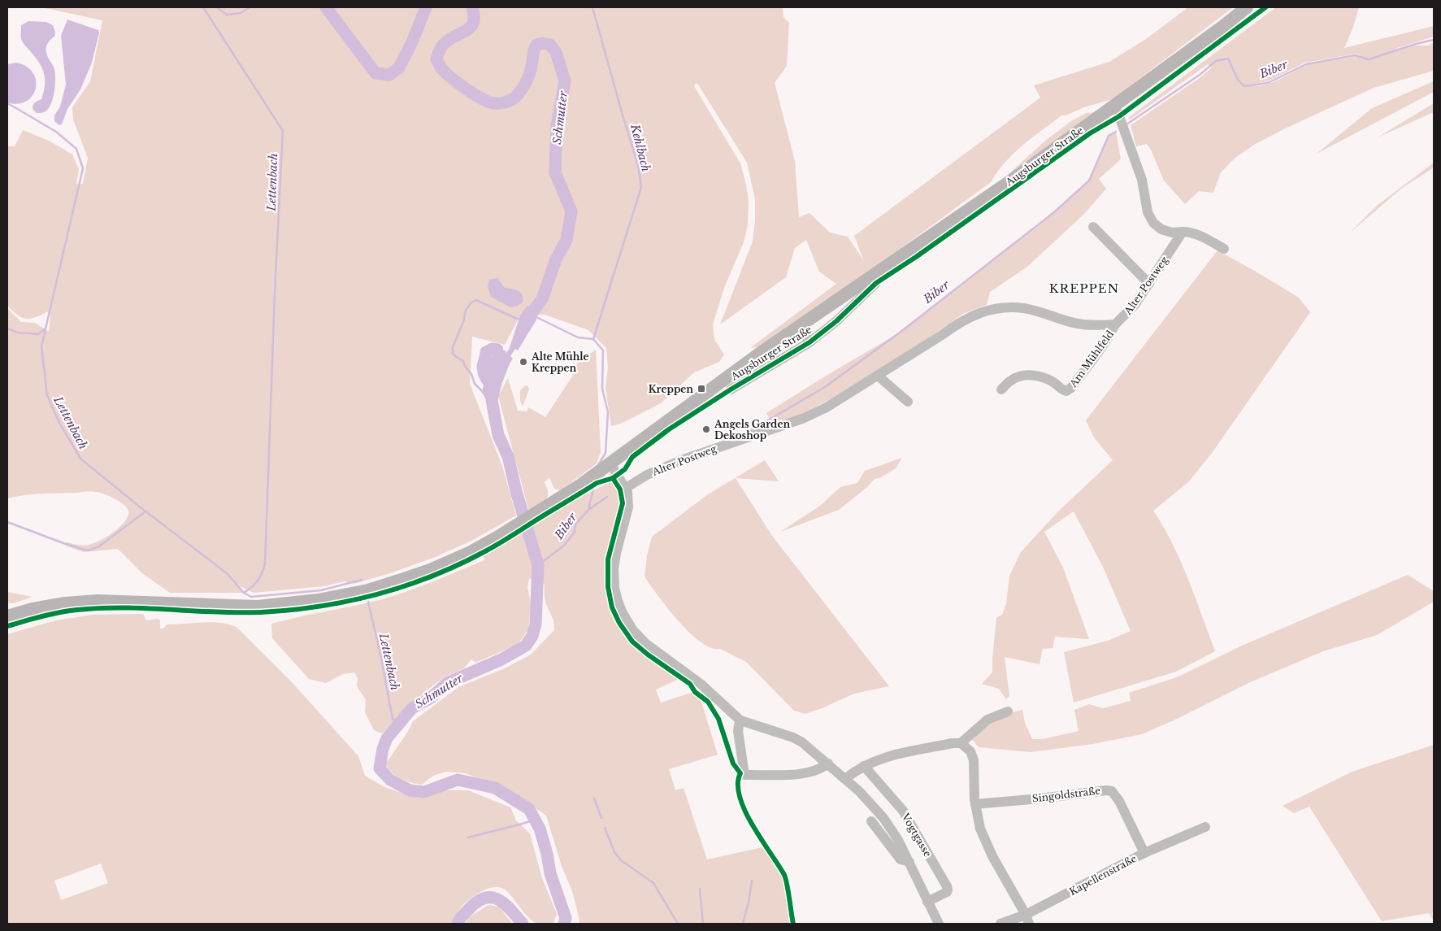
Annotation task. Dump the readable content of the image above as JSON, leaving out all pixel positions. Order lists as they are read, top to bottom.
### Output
{
  "streets": {
    "main road": ["Augsburger Straße"],
    "street": [
      "Alter Postweg",
      "Am Mühlfeld",
      "Singoldstraße",
      "Vogtgasse",
      "Kapellenstraße"
    ]
  },
  "crossings": [
    ["Alter Postweg", "Am Mühlfeld"],
    ["Singoldstraße", "Kapellenstraße"]
  ],
  "districts": ["KREPPEN"],
  "water": [
    "Biber",
    "Schmutter",
    "Kehlbach",
    "Lettenbach"
  ],
  "places": {
    "other": ["Alte Mühle Kreppen", "Angels Garden Dekoshop"],
    "transit": ["Kreppen"]
  }
}
